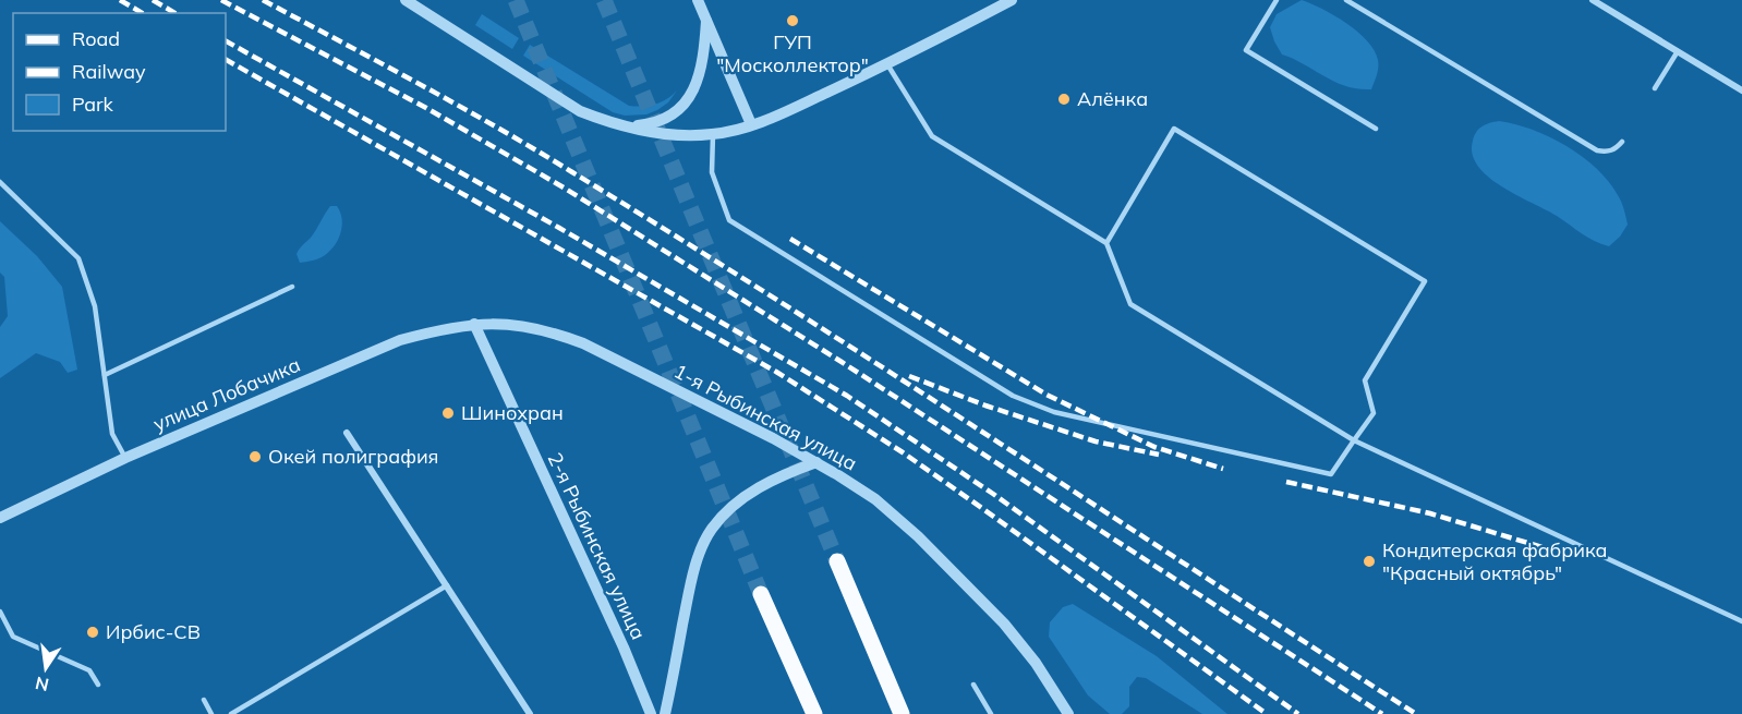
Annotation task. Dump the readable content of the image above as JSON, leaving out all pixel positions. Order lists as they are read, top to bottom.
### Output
{
  "streets": {
    "street": ["улица Лобачика", "1-я Рыбинская улица", "2-я Рыбинская улица"]
  },
  "crossings": [
    ["улица Лобачика", "1-я Рыбинская улица"],
    ["улица Лобачика", "2-я Рыбинская улица"],
    ["1-я Рыбинская улица", "2-я Рыбинская улица"]
  ],
  "places": [
    "ГУП \"Москоллектор\"",
    "Алёнка",
    "Шинохран",
    "Окей полиграфия",
    "Кондитерская фабрика \"Красный октябрь\"",
    "Ирбис-СВ"
  ],
  "legend": ["Road", "Railway", "Park"],
  "north": "bottom"
}
